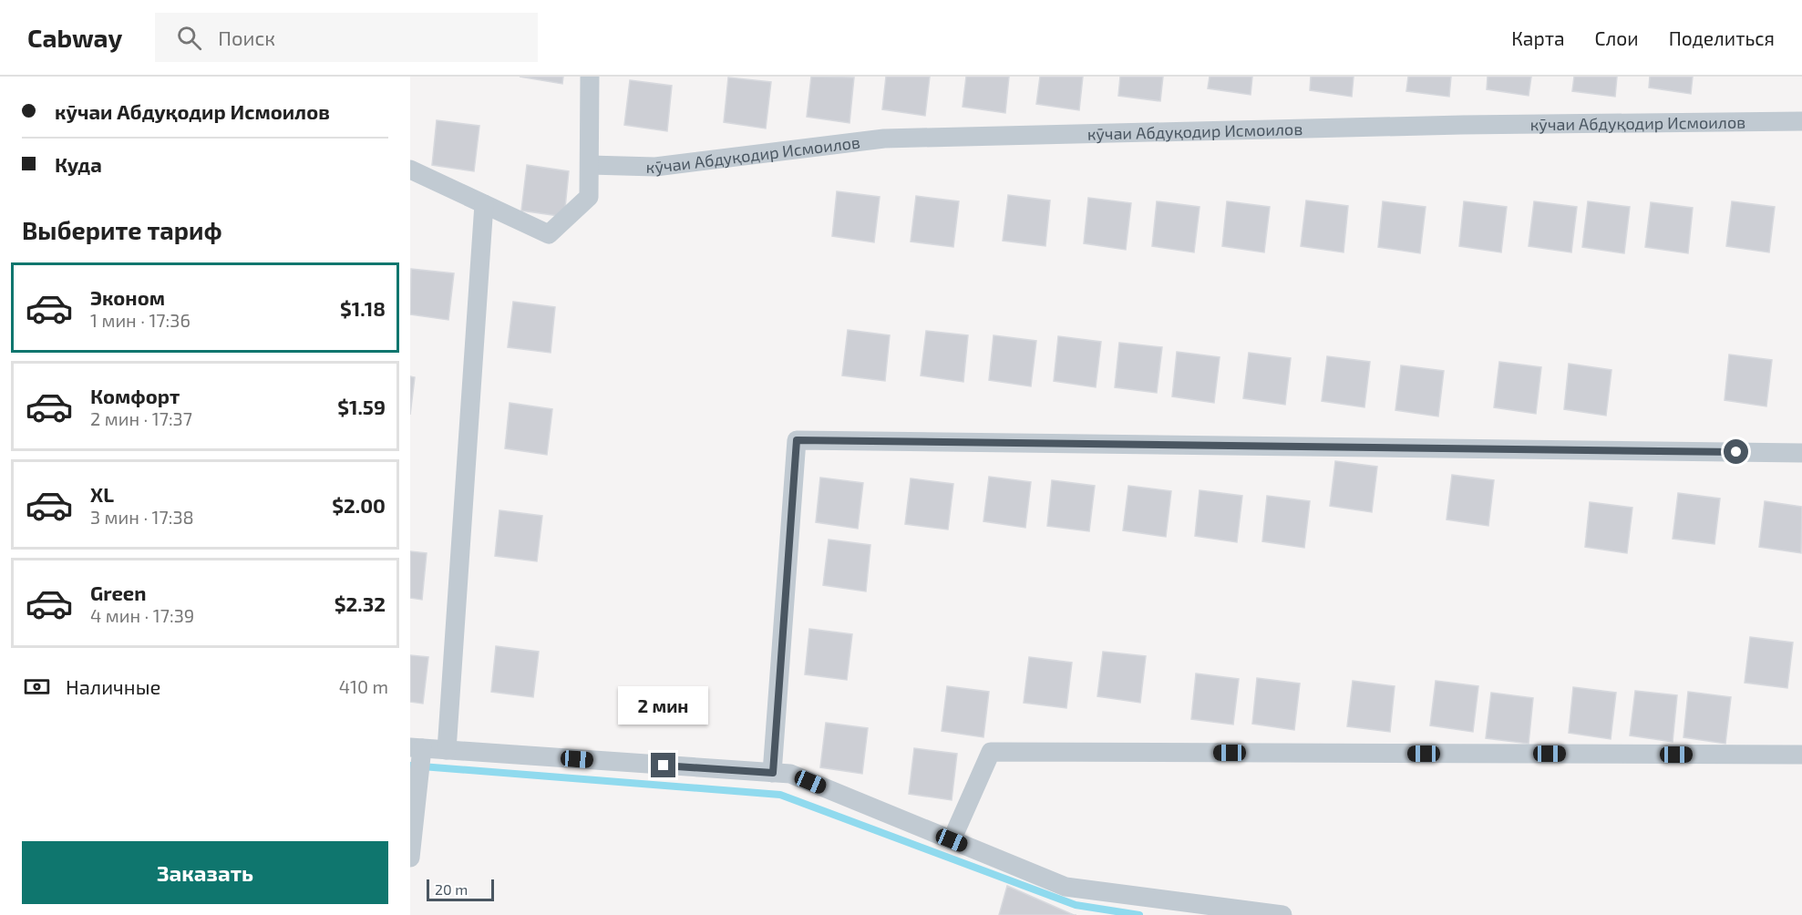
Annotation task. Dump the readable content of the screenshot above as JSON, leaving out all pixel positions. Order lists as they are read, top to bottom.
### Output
{
  "streets": {
    "street": ["кӯчаи Абдуқодир Исмоилов"]
  },
  "scale_bar": "20 m",
  "page": {
    "header": "Cabway",
    "search": "Поиск",
    "nav": ["Карта", "Слои", "Поделиться"],
    "banner": ["кӯчаи Абдуқодир Исмоилов", "Куда"],
    "heading": "Выберите тариф",
    "list": [
      {
        "name": "Эконом",
        "note": "1 мин · 17:36",
        "value": "$1.18"
      },
      {
        "name": "Комфорт",
        "note": "2 мин · 17:37",
        "value": "$1.59"
      },
      {
        "name": "XL",
        "note": "3 мин · 17:38",
        "value": "$2.00"
      },
      {
        "name": "Green",
        "note": "4 мин · 17:39",
        "value": "$2.32"
      }
    ],
    "pay": ["Наличные", "410 m"],
    "bubble": "2 мин",
    "buttons": "Заказать",
    "scale": "20 m"
  }
}
